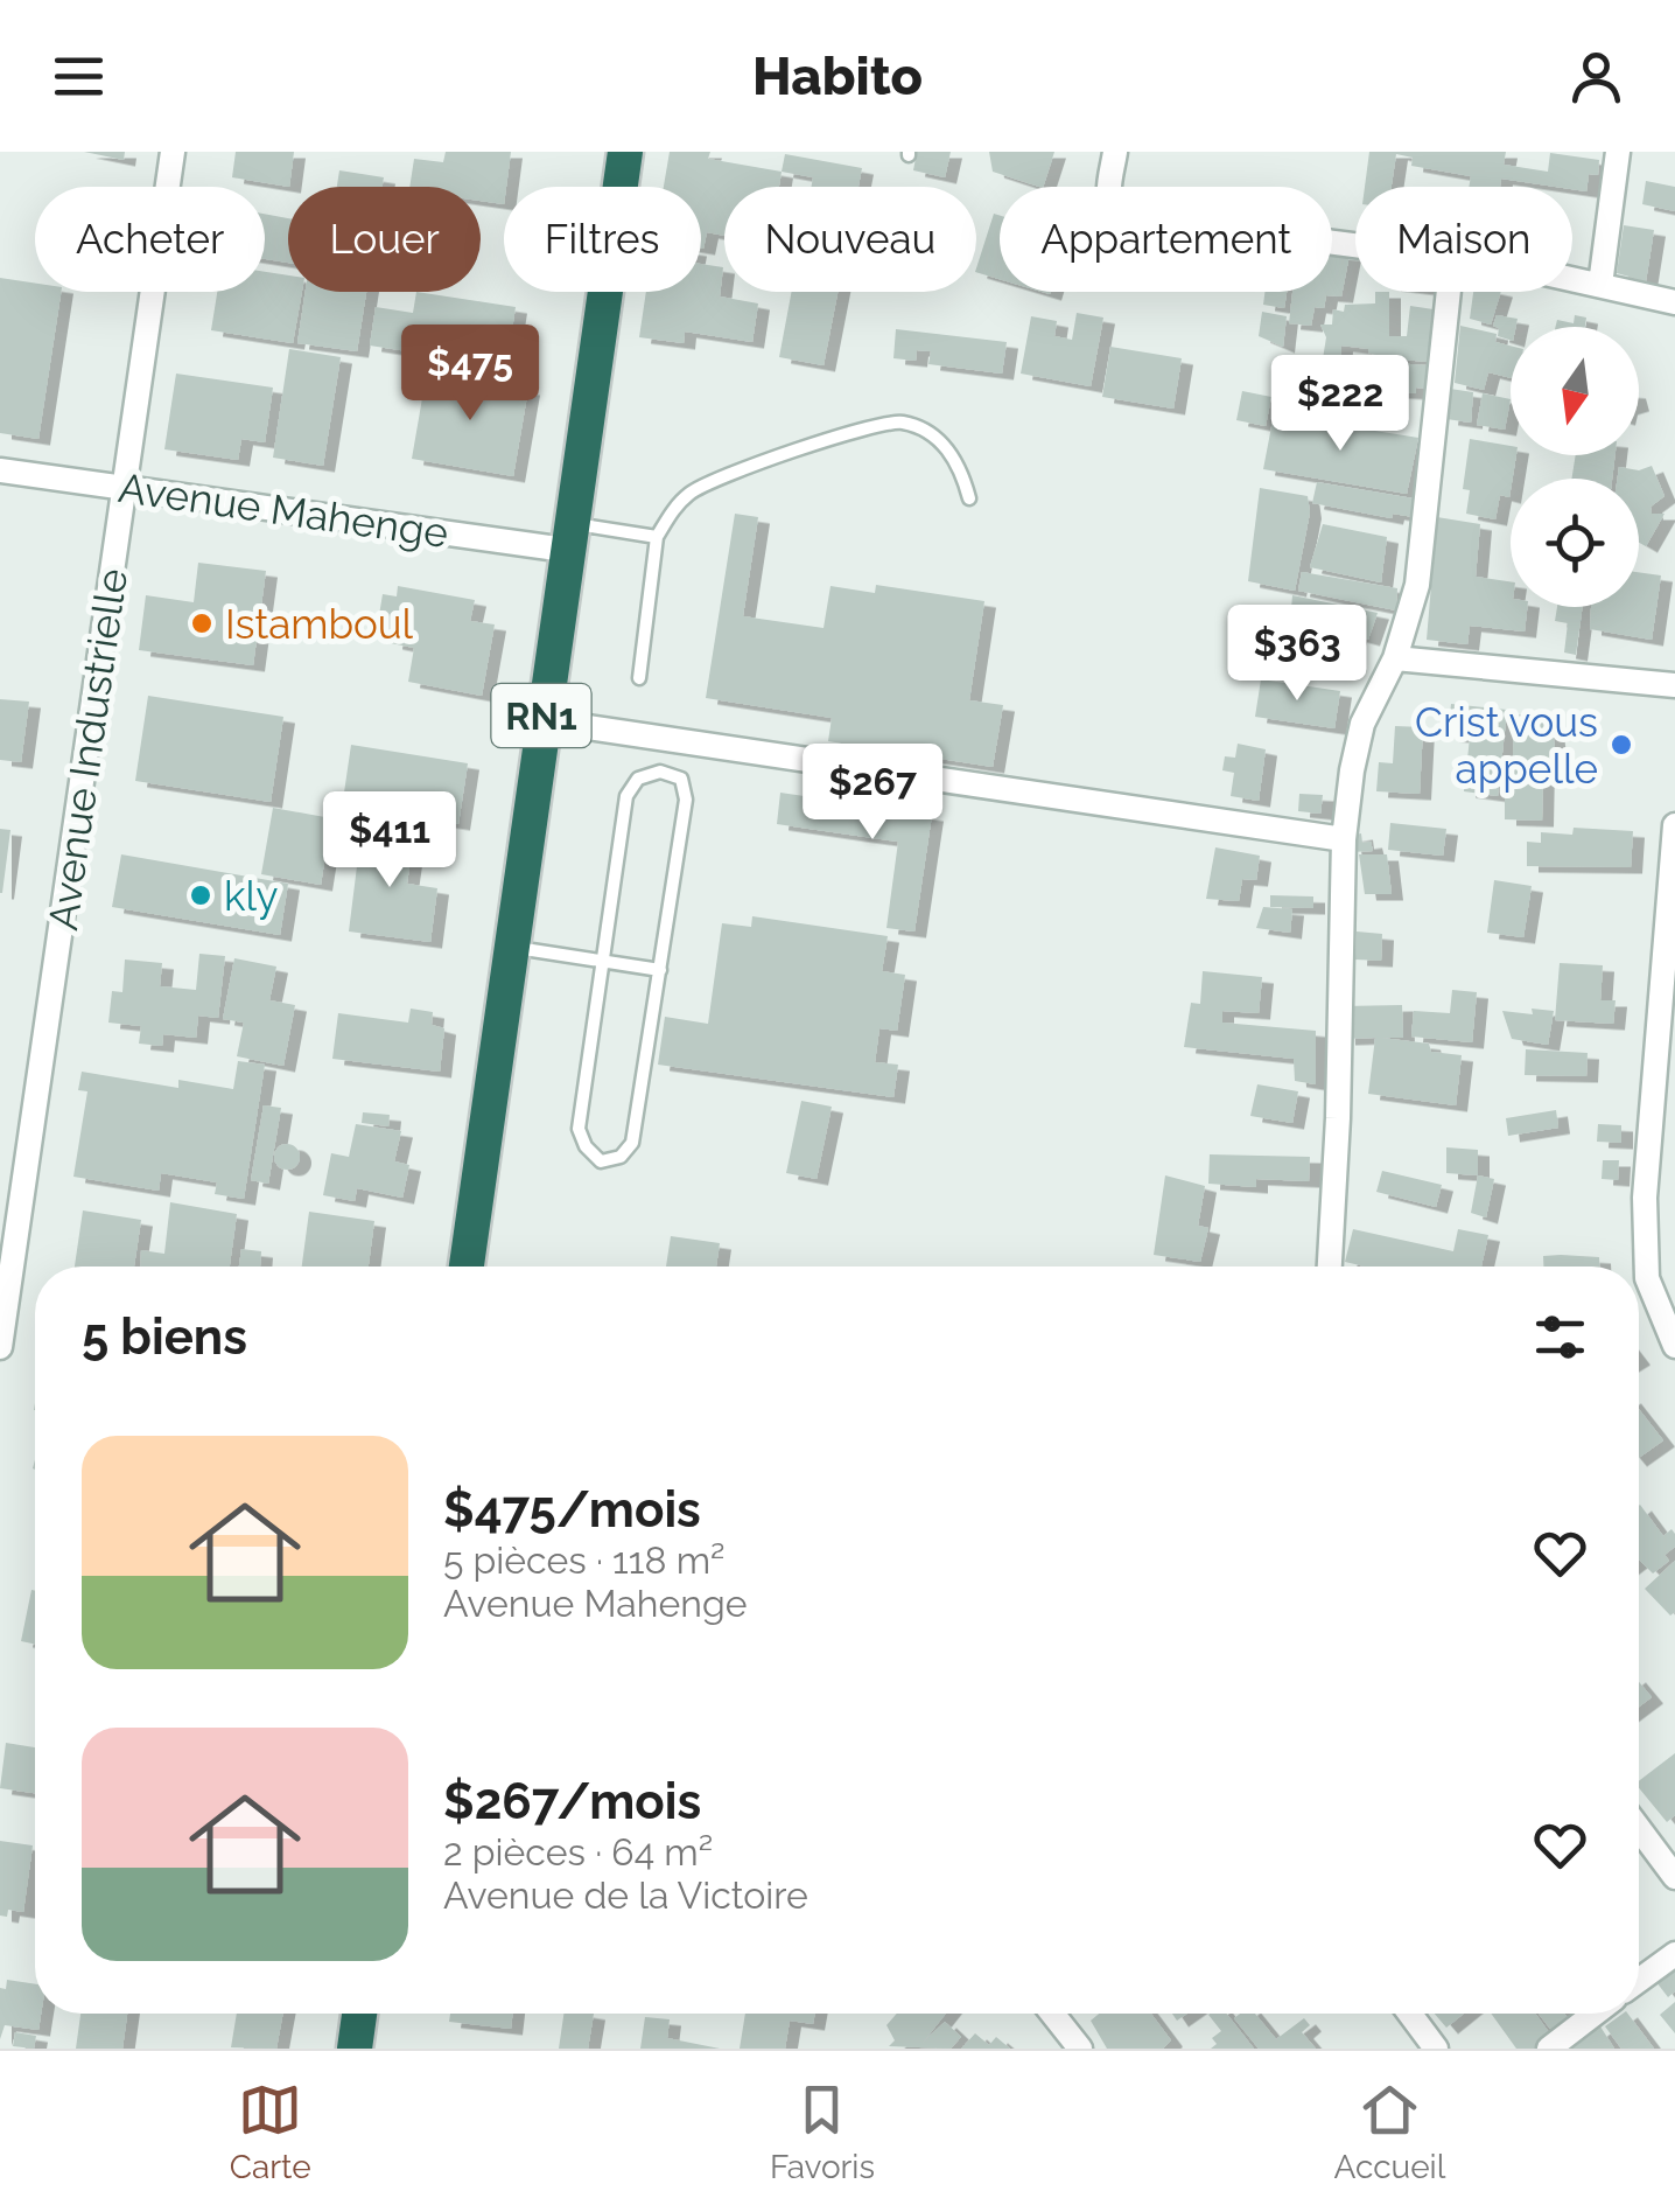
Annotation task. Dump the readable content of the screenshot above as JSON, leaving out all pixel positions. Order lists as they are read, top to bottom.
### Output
{
  "streets": {
    "highway": ["RN1"],
    "street": ["Avenue Mahenge", "Avenue Industrielle"]
  },
  "crossings": [
    ["Avenue Mahenge", "RN1"],
    ["Avenue Mahenge", "Avenue Industrielle"]
  ],
  "places": ["Istamboul", "Crist vous appelle", "kly"],
  "north": "bottom",
  "page": {
    "header": "Habito",
    "chip": [
      "Acheter",
      "Louer",
      "Filtres",
      "Nouveau",
      "Appartement",
      "Maison"
    ],
    "price": [
      "$475",
      "$222",
      "$363",
      "$267",
      "$411"
    ],
    "heading": "5 biens",
    "list": [
      {
        "name": "$475/mois",
        "note": "5 pièces · 118 m² · Avenue Mahenge"
      },
      {
        "name": "$267/mois",
        "note": "2 pièces · 64 m² · Avenue de la Victoire"
      }
    ],
    "tabs": ["Carte", "Favoris", "Accueil"]
  }
}
